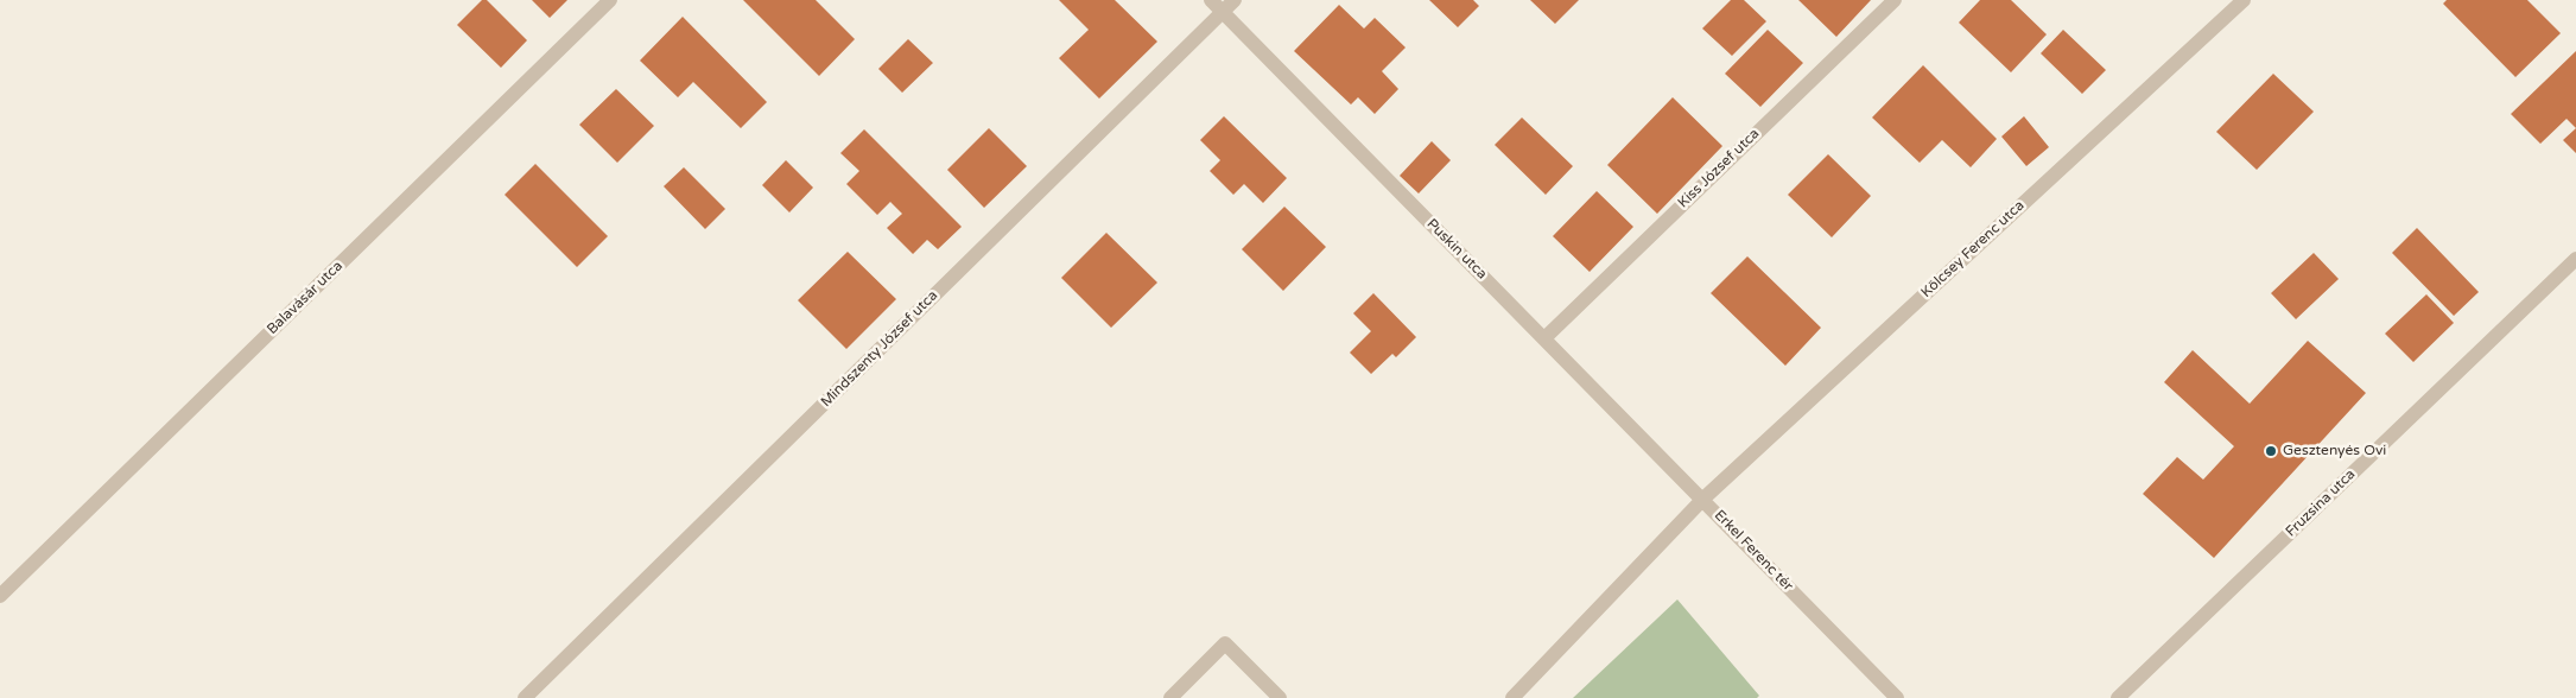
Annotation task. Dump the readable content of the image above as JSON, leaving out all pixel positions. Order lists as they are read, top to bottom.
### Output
{
  "streets": {
    "street": [
      "Kiss József utca",
      "Puskin utca",
      "Kölcsey Ferenc utca",
      "Balavásár utca",
      "Mindszenty József utca",
      "Fruzsina utca",
      "Erkel Ferenc tér"
    ]
  },
  "crossings": [
    ["Kiss József utca", "Puskin utca"],
    ["Puskin utca", "Kölcsey Ferenc utca"],
    ["Puskin utca", "Mindszenty József utca"],
    ["Puskin utca", "Erkel Ferenc tér"],
    ["Kölcsey Ferenc utca", "Erkel Ferenc tér"]
  ],
  "places": ["Gesztenyés Ovi"]
}
